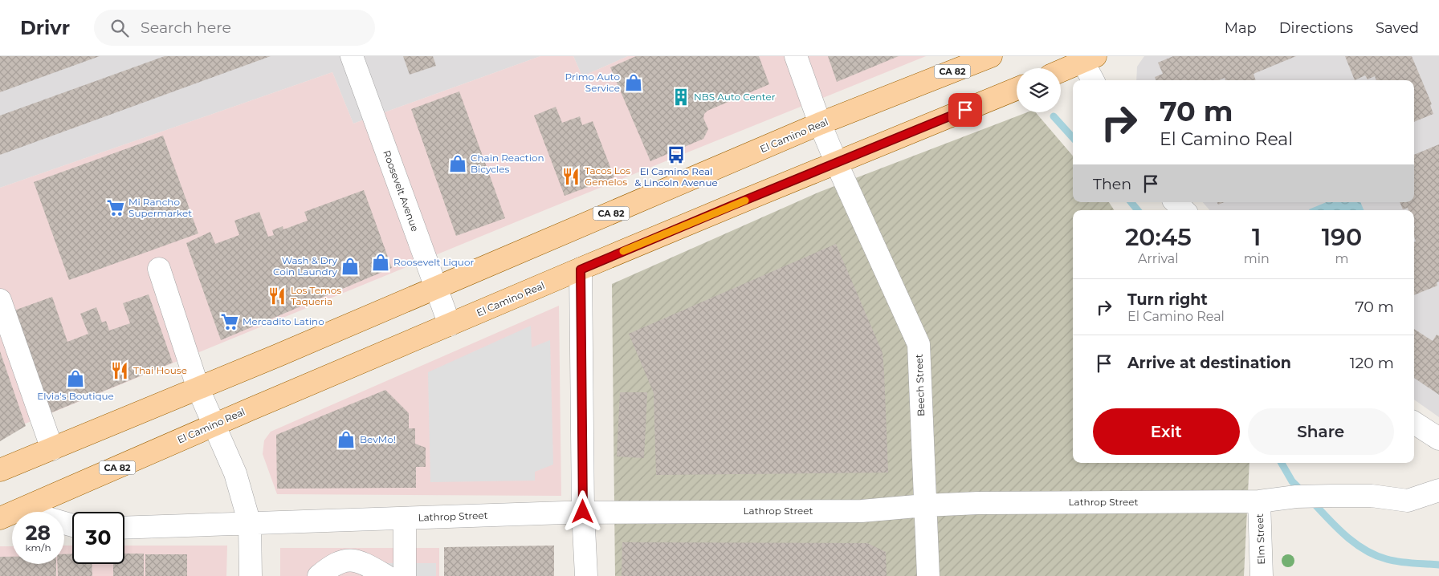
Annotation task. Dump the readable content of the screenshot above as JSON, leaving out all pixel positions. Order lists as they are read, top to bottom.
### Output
{
  "streets": {
    "main road": ["CA 82", "El Camino Real"],
    "street": [
      "Roosevelt Avenue",
      "Beech Street",
      "Lathrop Street",
      "Elm Street"
    ]
  },
  "crossings": [
    ["El Camino Real", "Roosevelt Avenue"],
    ["El Camino Real", "Beech Street"],
    ["Beech Street", "Lathrop Street"],
    ["Lathrop Street", "Elm Street"]
  ],
  "places": {
    "shop": [
      "Primo Auto Service",
      "Chain Reaction Bicycles",
      "Roosevelt Liquor",
      "Wash & Dry Coin Laundry",
      "Elvia's Boutique",
      "BevMo!"
    ],
    "building": ["NBS Auto Center"],
    "bus stop": ["El Camino Real & Lincoln Avenue"],
    "restaurant": ["Tacos Los Gemelos", "Los Temos Taqueria", "Thai House"],
    "supermarket": ["Mi Rancho Supermarket", "Mercadito Latino"]
  },
  "page": {
    "header": "Drivr",
    "search": "Search here",
    "nav": ["Map", "Directions", "Saved"],
    "turn": ["70 m", "El Camino Real"],
    "then": "Then",
    "eta": [
      "20:45",
      "Arrival",
      "1",
      "min",
      "190",
      "m"
    ],
    "list": [
      {
        "name": "Turn right",
        "note": "El Camino Real",
        "value": "70 m"
      },
      {
        "name": "Arrive at destination",
        "value": "120 m"
      }
    ],
    "buttons": ["Exit", "Share"],
    "speed": "28 km/h",
    "limit": "30"
  }
}
